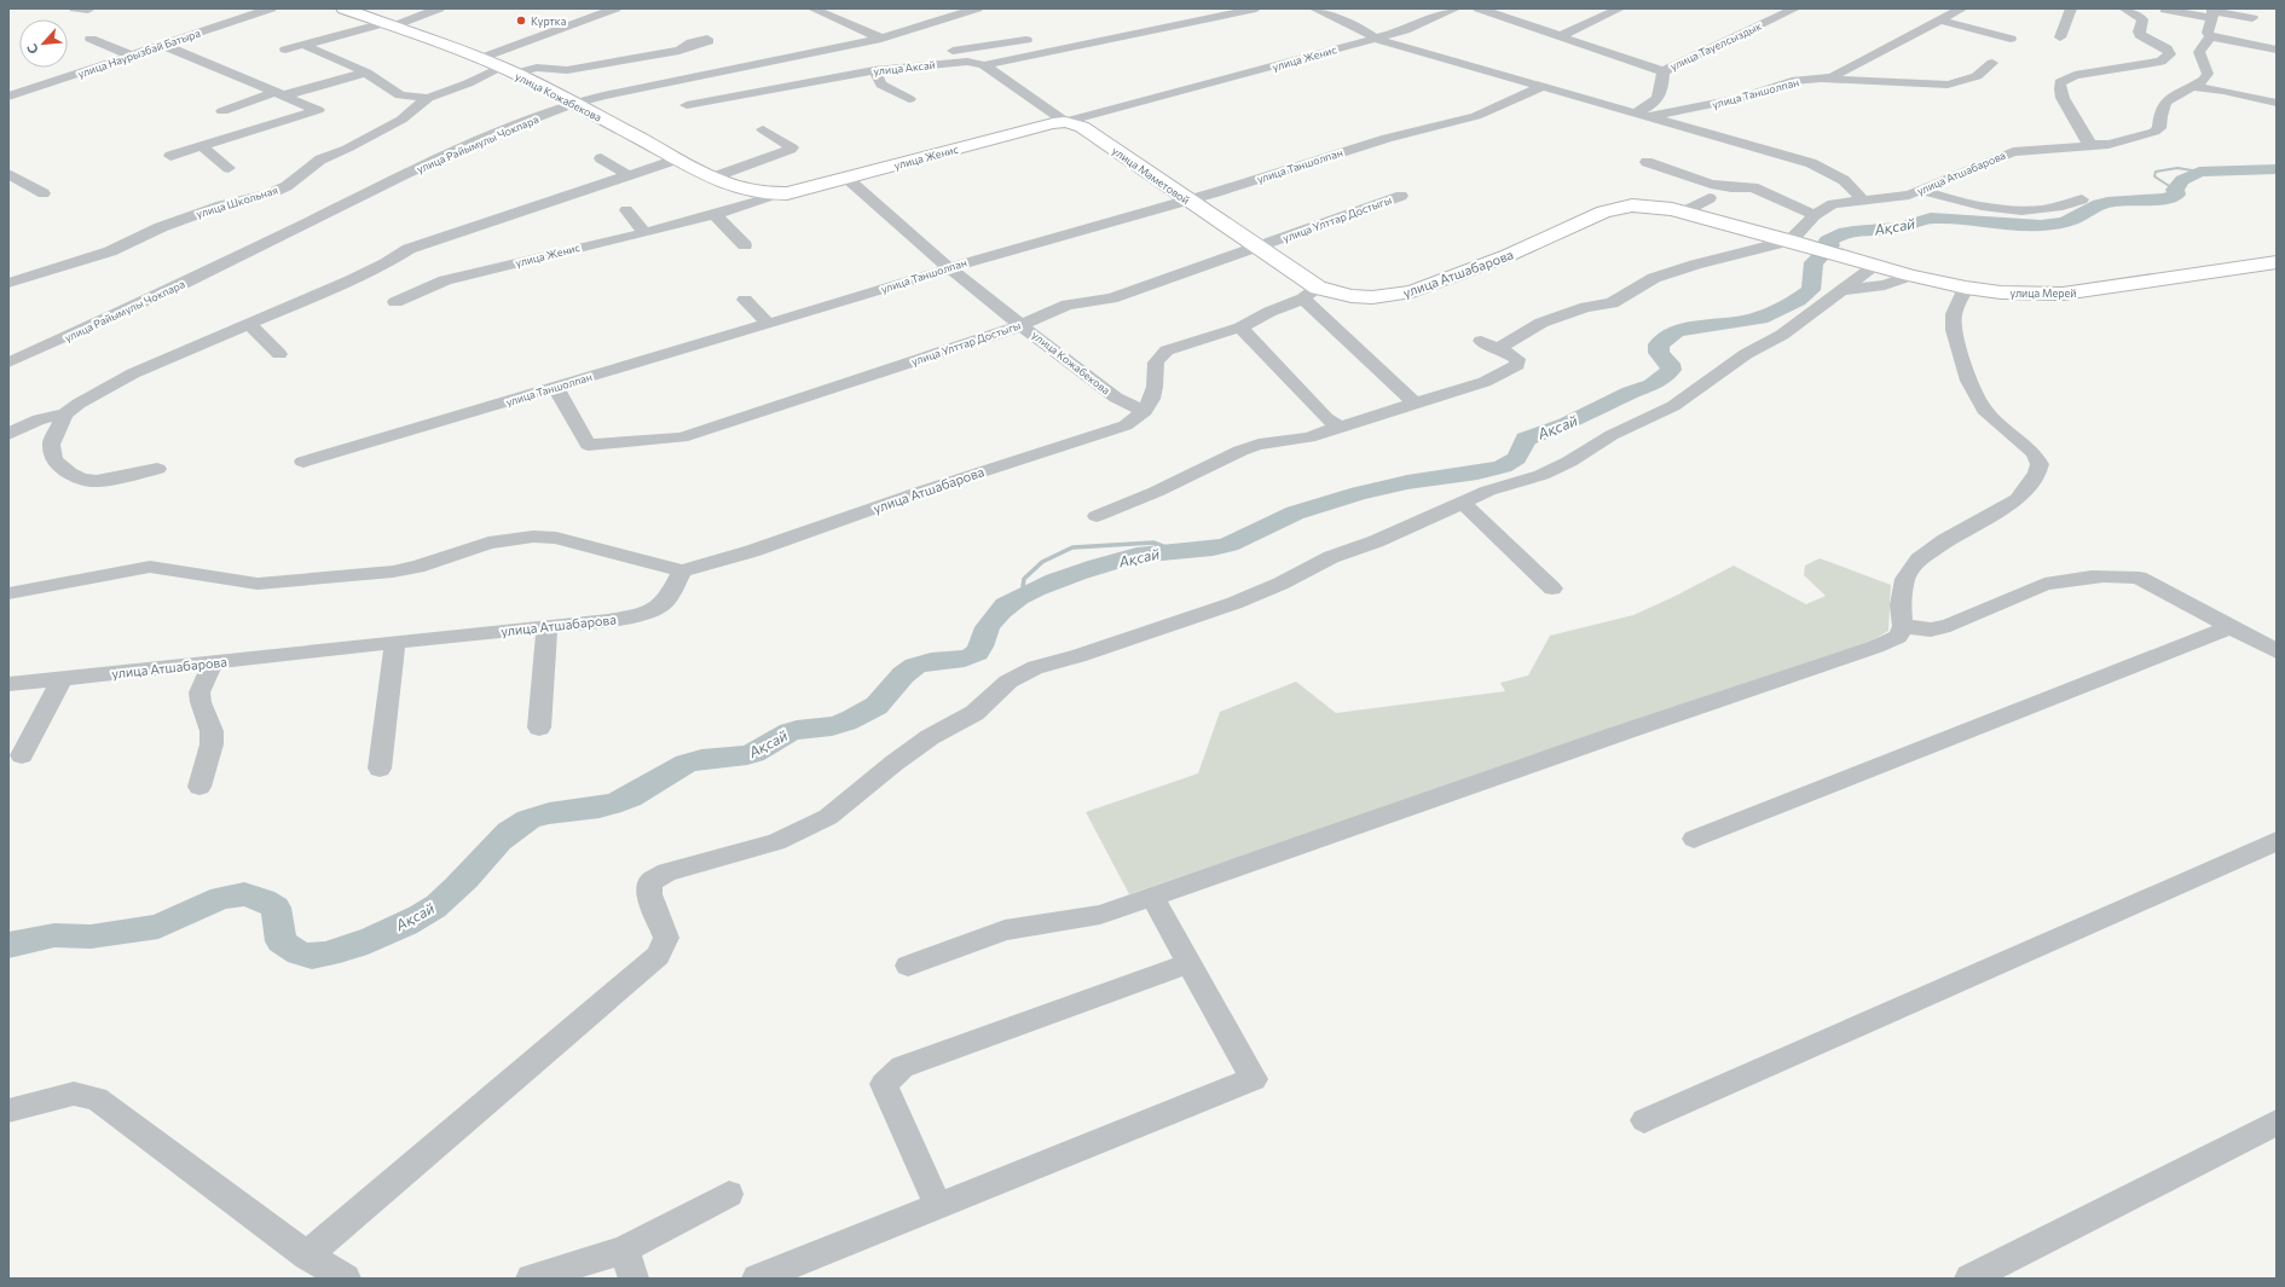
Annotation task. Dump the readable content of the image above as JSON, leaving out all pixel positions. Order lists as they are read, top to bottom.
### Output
{
  "streets": {
    "main road": [
      "улица Женис",
      "улица Кожабекова",
      "улица Атшабарова",
      "улица Маметовой",
      "улица Мерей"
    ],
    "street": [
      "улица Тауелсыздык",
      "улица Наурызбай Батыра",
      "улица Аксай",
      "улица Таншолпан",
      "улица Райымулы Чокпара",
      "улица Школьная",
      "улица Улттар Достыгы"
    ]
  },
  "crossings": [
    ["улица Тауелсыздык", "улица Таншолпан"],
    ["улица Женис", "улица Таншолпан"],
    ["улица Женис", "улица Кожабекова"],
    ["улица Женис", "улица Маметовой"],
    ["улица Аксай", "улица Маметовой"],
    ["улица Таншолпан", "улица Кожабекова"],
    ["улица Таншолпан", "улица Атшабарова"],
    ["улица Таншолпан", "улица Маметовой"],
    ["улица Таншолпан", "улица Улттар Достыгы"],
    ["улица Кожабекова", "улица Райымулы Чокпара"],
    ["улица Кожабекова", "улица Атшабарова"],
    ["улица Кожабекова", "улица Школьная"],
    ["улица Кожабекова", "улица Улттар Достыгы"],
    ["улица Атшабарова", "улица Маметовой"],
    ["улица Атшабарова", "улица Мерей"],
    ["улица Маметовой", "улица Улттар Достыгы"]
  ],
  "water": ["Ақсай"],
  "places": ["Куртка"],
  "north": "bottom left"
}
